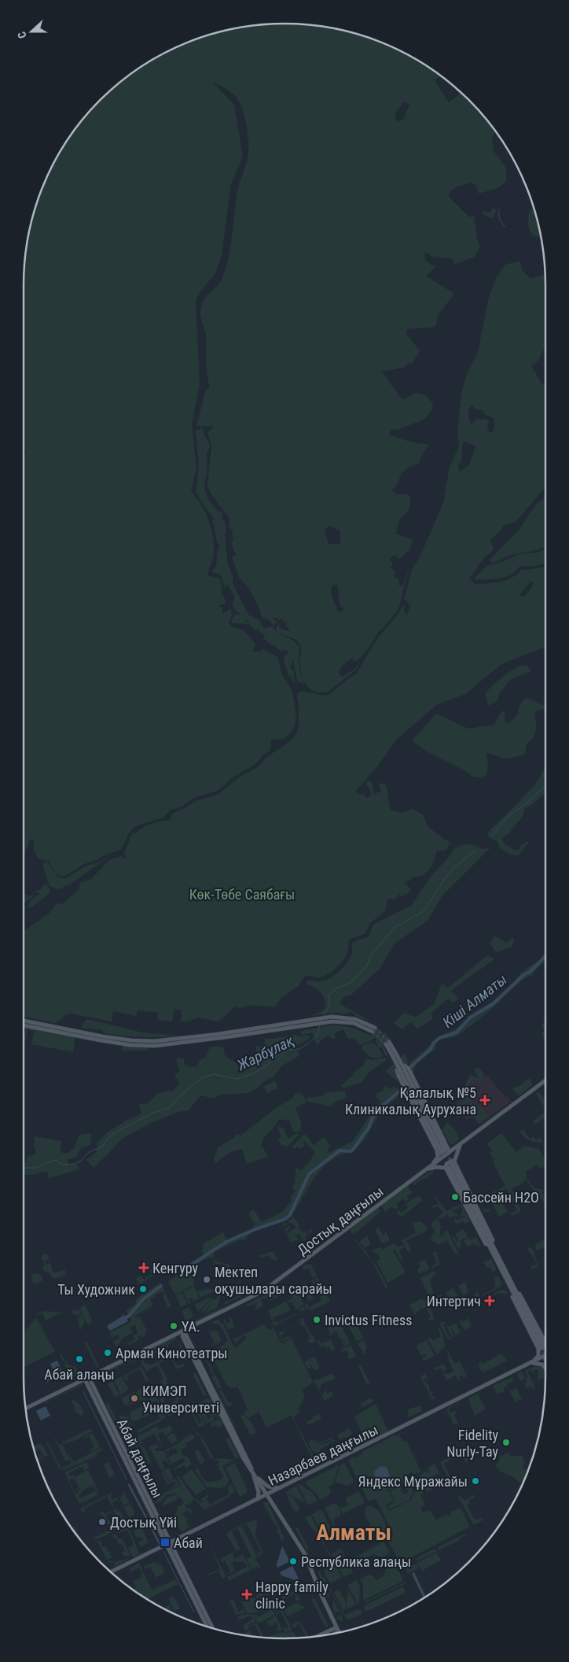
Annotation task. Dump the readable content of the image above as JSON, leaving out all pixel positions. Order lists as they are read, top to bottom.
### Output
{
  "streets": {
    "main road": ["Достық даңғылы", "Назарбаев даңғылы", "Абай даңғылы"]
  },
  "crossings": [
    ["Достық даңғылы", "Абай даңғылы"],
    ["Назарбаев даңғылы", "Абай даңғылы"]
  ],
  "districts": ["Алматы"],
  "water": ["Кіші Алматы", "Жарбұлақ"],
  "parks": ["Көк-Төбе Саябағы"],
  "places": {
    "health": [
      "Қалалық №5 Клиникалық Аурухана",
      "Кенгуру",
      "Интертич",
      "Happy family clinic"
    ],
    "other": [
      "Бассейн H2O",
      "Мектеп оқушылары сарайы",
      "Ты Художник",
      "Invictus Fitness",
      "YA.",
      "Арман Кинотеатры",
      "Абай алаңы",
      "КИМЭП Университеті",
      "Fidelity Nurly-Tay",
      "Яндекс Мұражайы",
      "Достық Үйі",
      "Республика алаңы"
    ],
    "transit": ["Абай"]
  },
  "north": "left"
}
